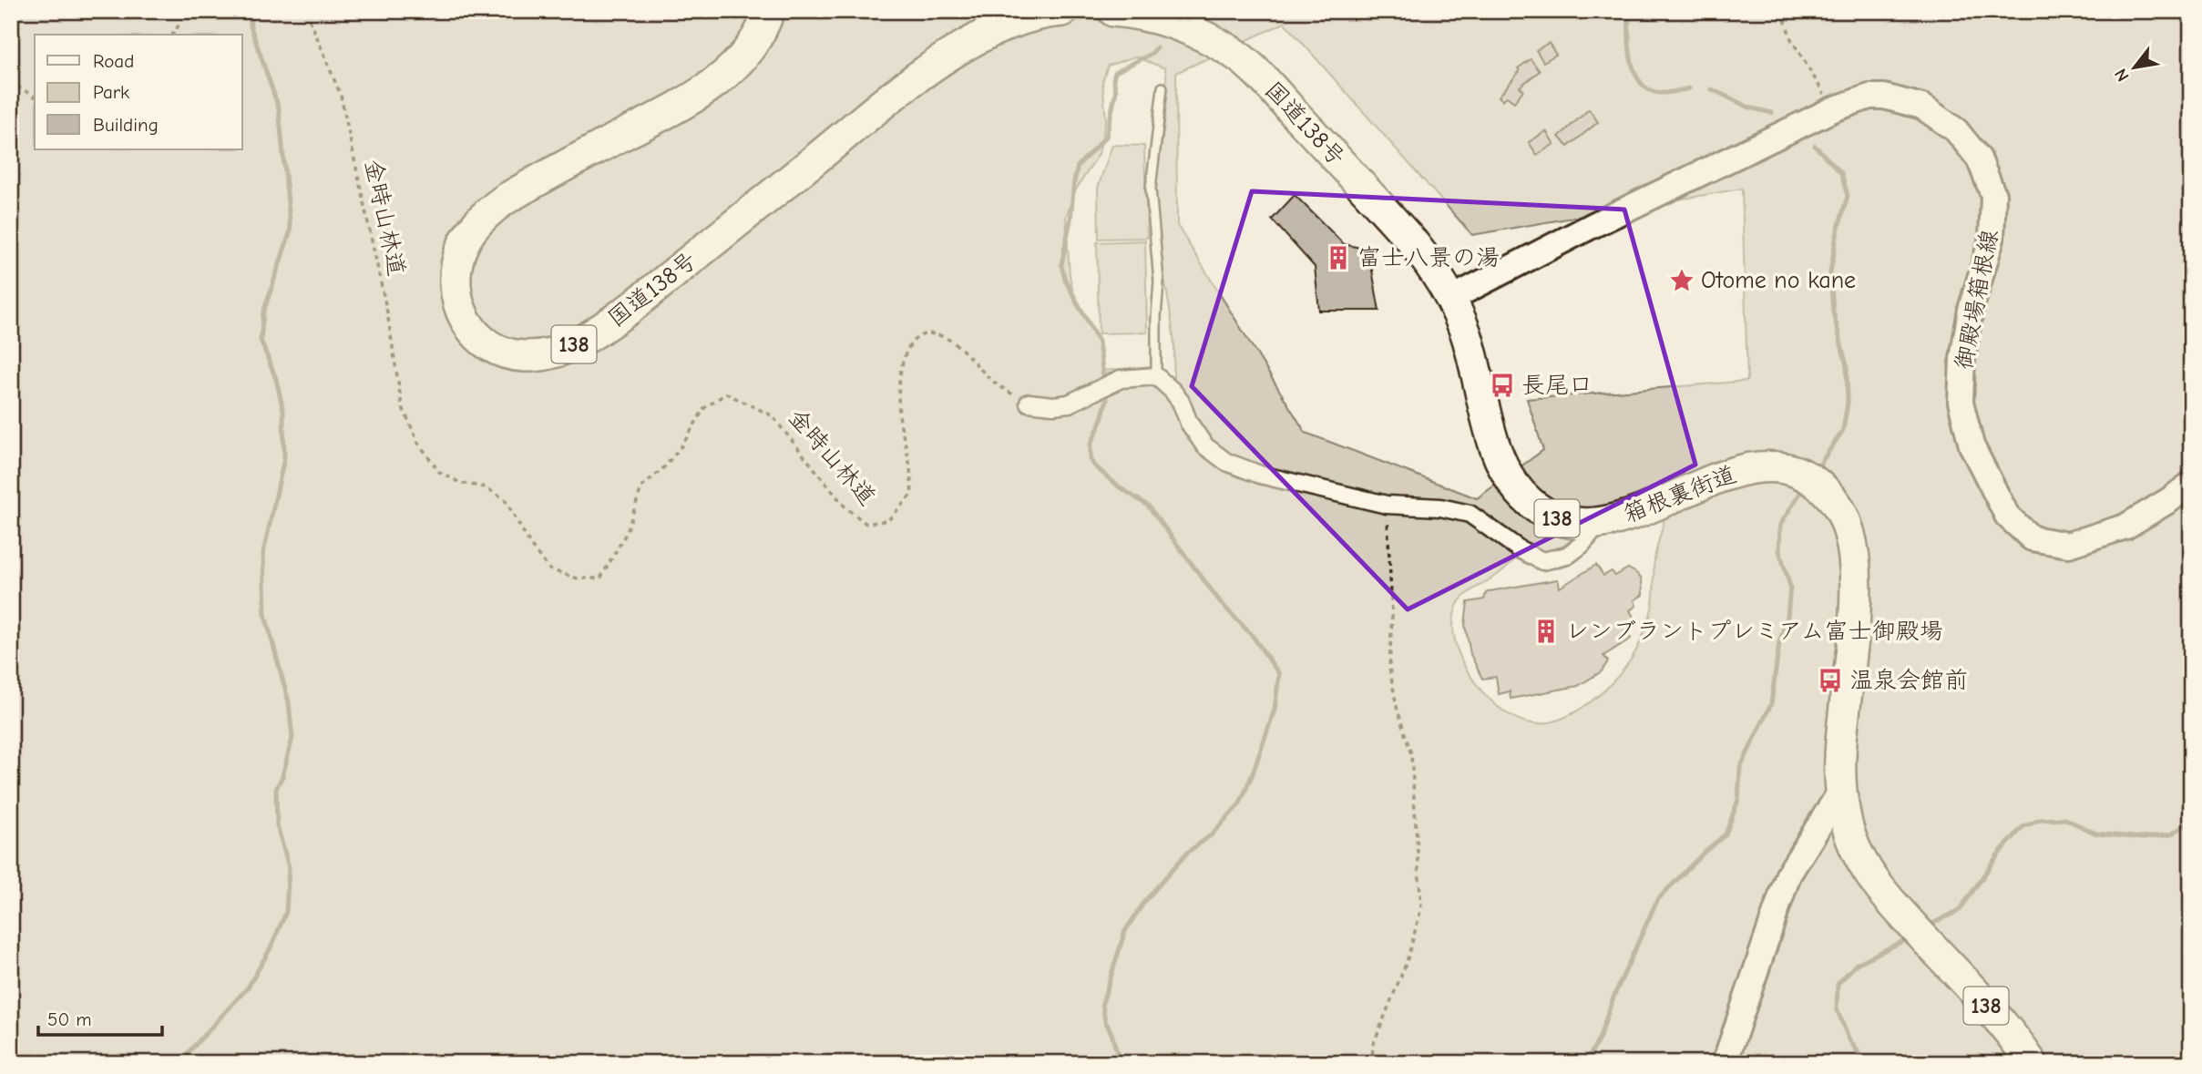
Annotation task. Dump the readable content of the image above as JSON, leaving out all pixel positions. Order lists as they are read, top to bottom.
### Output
{
  "streets": {
    "highway": ["国道138号", "138", "箱根裏街道"],
    "main road": ["御殿場箱根線"],
    "path": ["金時山林道"]
  },
  "crossings": [
    ["国道138号", "御殿場箱根線"],
    ["国道138号", "箱根裏街道"],
    ["御殿場箱根線", "箱根裏街道"]
  ],
  "places": {
    "building": ["富士八景の湯", "レンブラントプレミアム富士御殿場"],
    "place": ["Otome no kane"],
    "bus stop": ["長尾口", "温泉会館前"]
  },
  "legend": ["Road", "Park", "Building"],
  "scale_bar": "50 m",
  "north": "bottom left"
}
